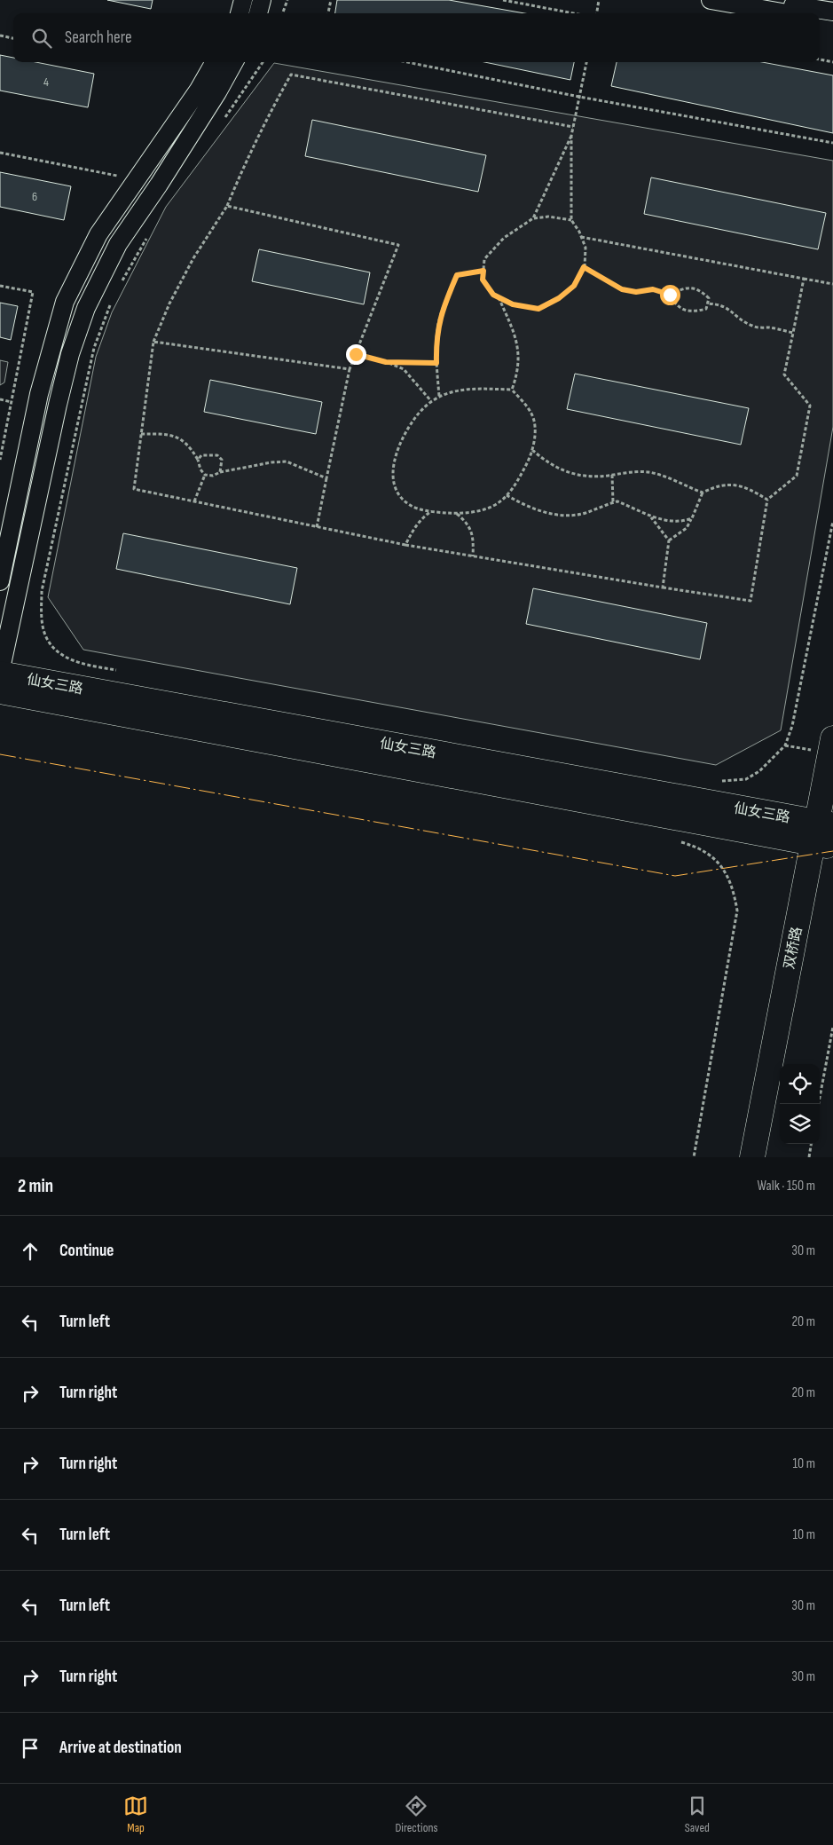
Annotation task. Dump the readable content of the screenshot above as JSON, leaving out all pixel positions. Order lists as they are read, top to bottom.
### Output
{
  "streets": {
    "street": ["仙女三路", "双桥路"]
  },
  "crossings": [
    ["仙女三路", "双桥路"]
  ],
  "house_numbers": ["4", "6"],
  "page": {
    "search": "Search here",
    "heading": ["2 min", "Walk · 150 m"],
    "list": [
      ["Continue", "30 m"],
      ["Turn left", "20 m"],
      ["Turn right", "20 m"],
      ["Turn right", "10 m"],
      ["Turn left", "10 m"],
      ["Turn left", "30 m"],
      ["Turn right", "30 m"],
      "Arrive at destination"
    ],
    "nav": ["Map", "Directions", "Saved"]
  }
}
